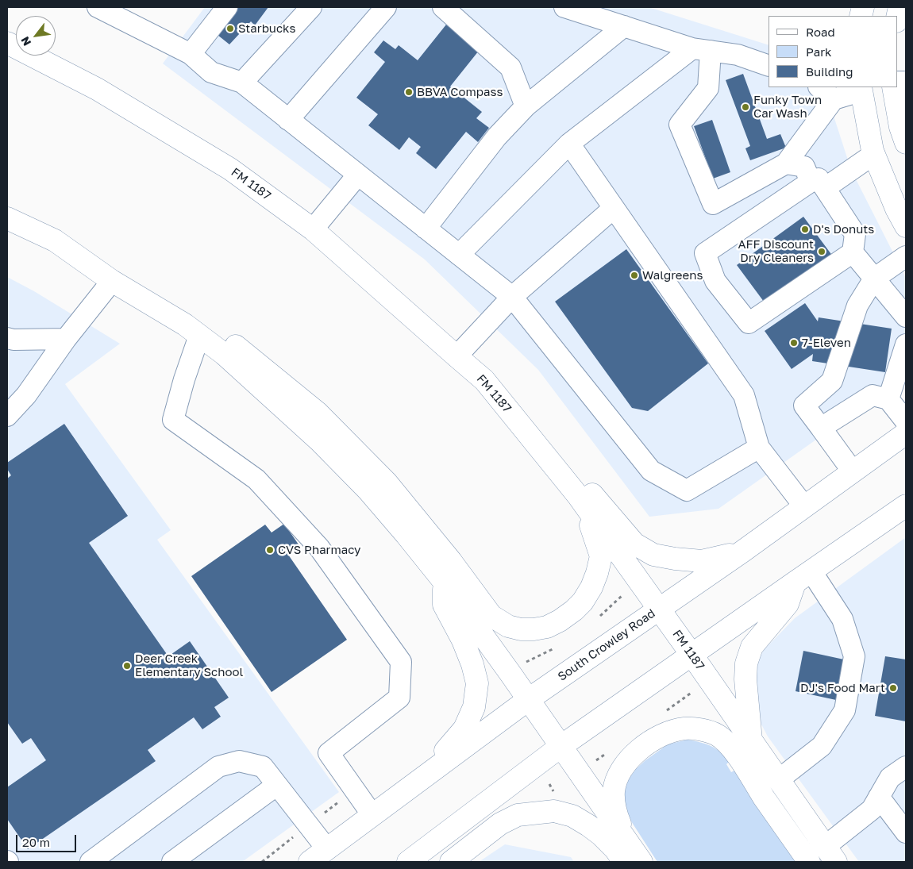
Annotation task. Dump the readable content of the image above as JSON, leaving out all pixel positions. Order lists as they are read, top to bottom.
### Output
{
  "streets": {
    "main road": ["FM 1187", "South Crowley Road"]
  },
  "crossings": [
    ["FM 1187", "South Crowley Road"]
  ],
  "places": [
    "Starbucks",
    "BBVA Compass",
    "Funky Town Car Wash",
    "D's Donuts",
    "AFF Discount Dry Cleaners",
    "Walgreens",
    "7-Eleven",
    "CVS Pharmacy",
    "Deer Creek Elementary School",
    "DJ's Food Mart"
  ],
  "legend": ["Road", "Park", "Building"],
  "scale_bar": "20 m",
  "north": "bottom left"
}
